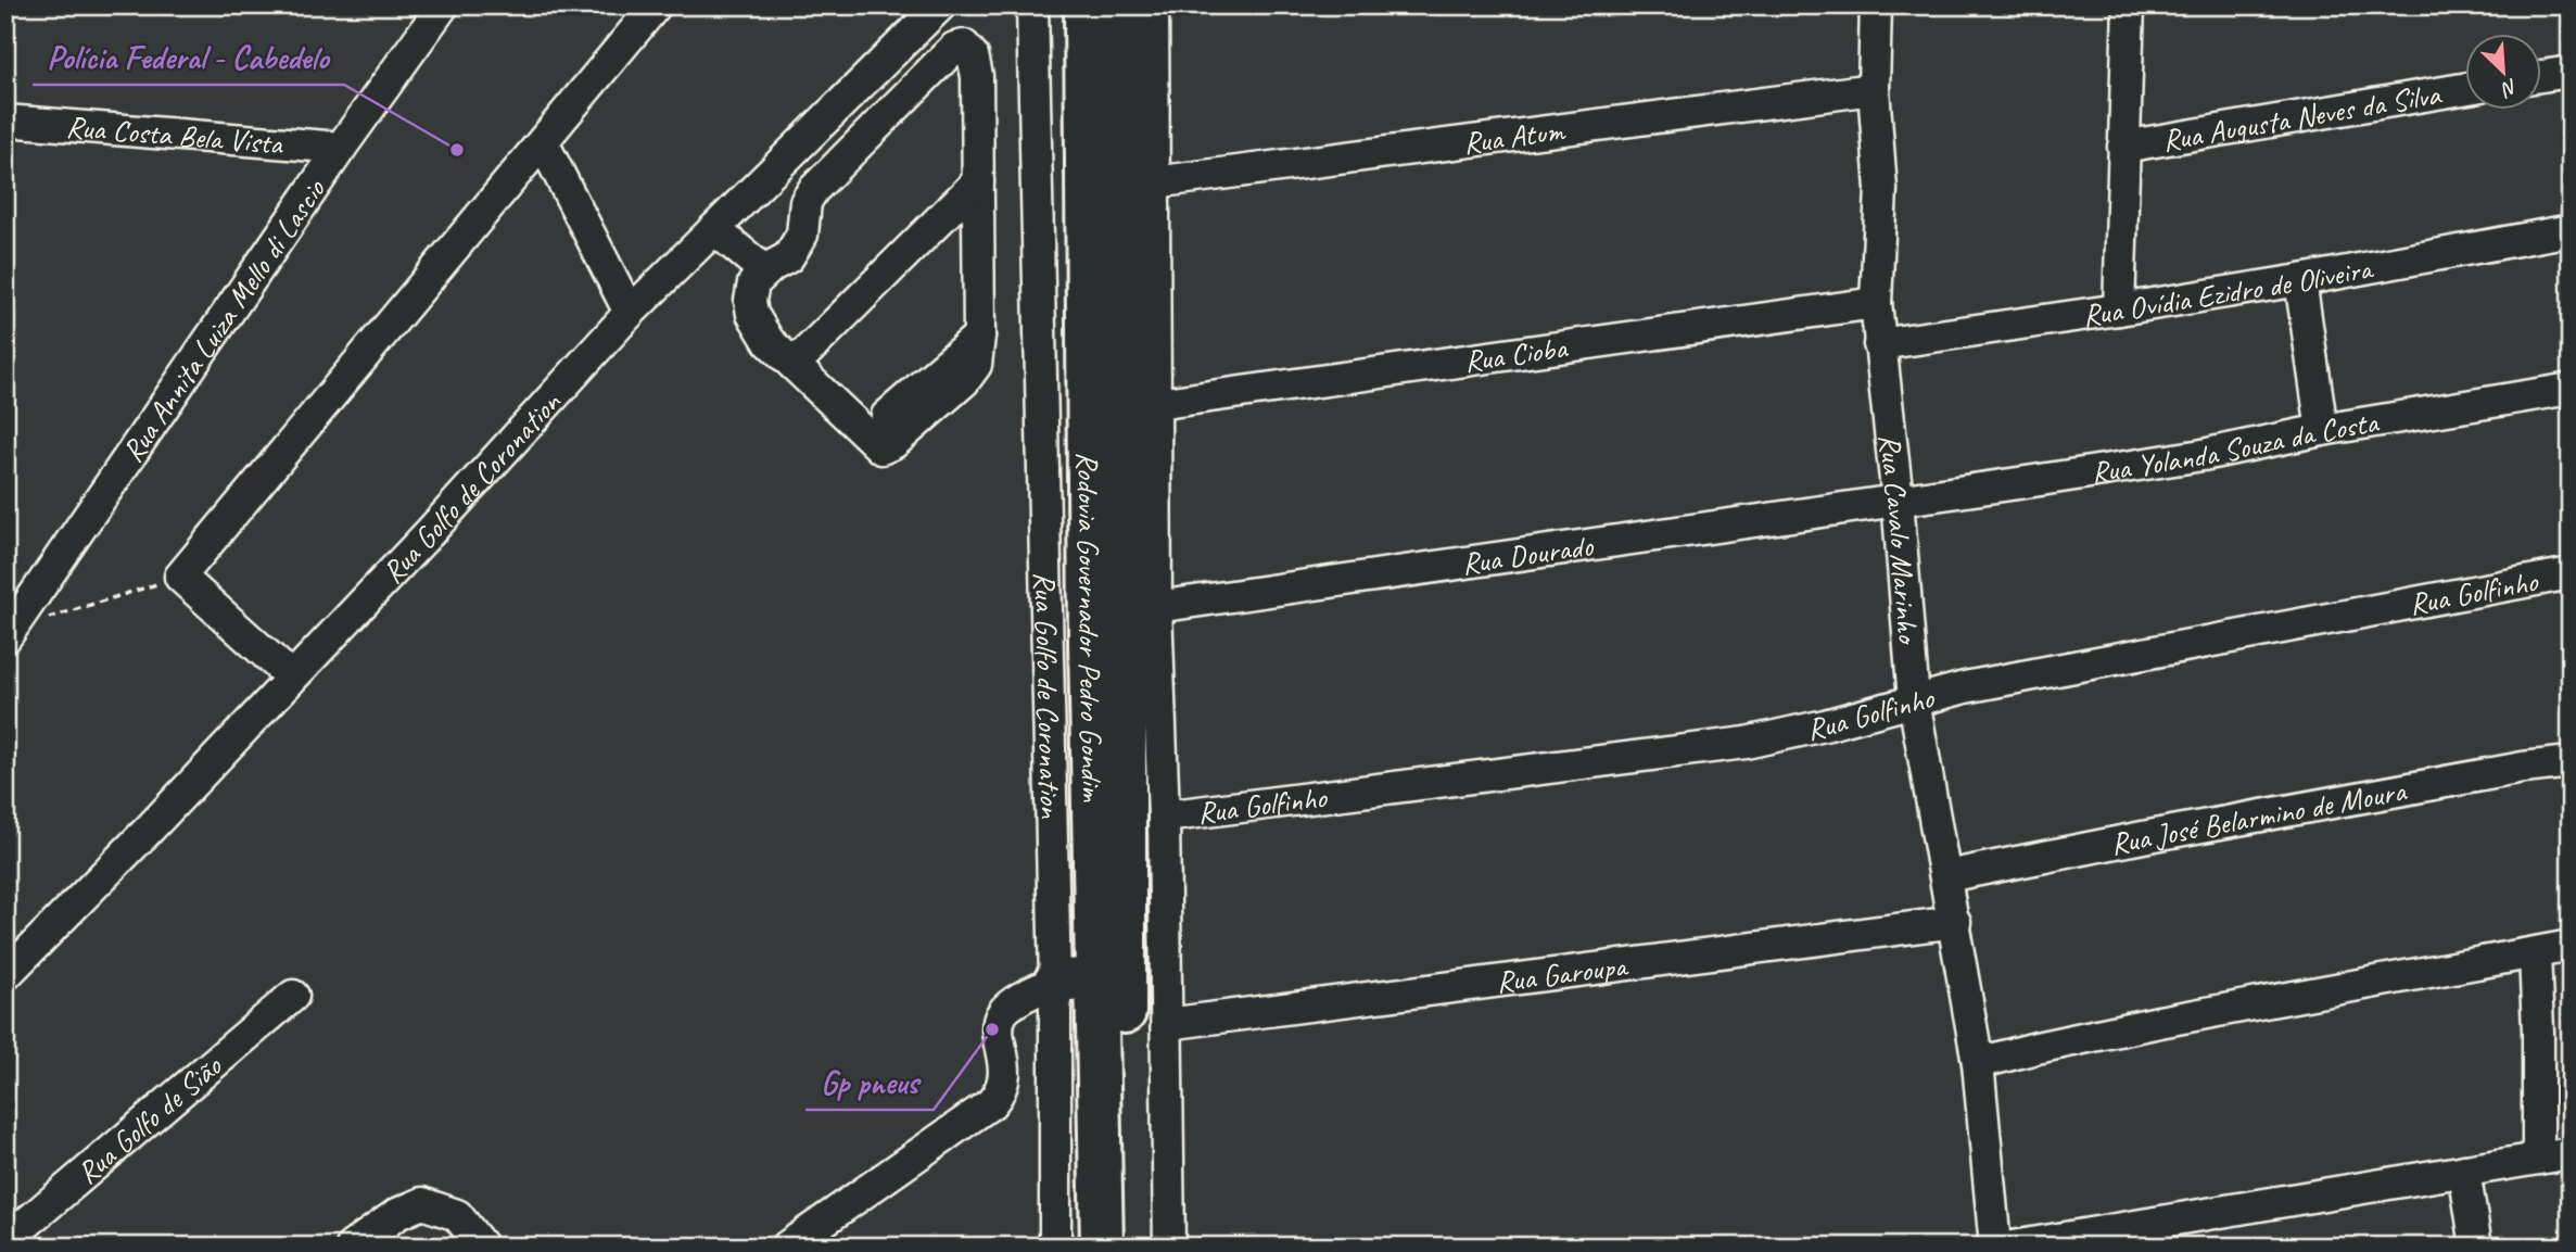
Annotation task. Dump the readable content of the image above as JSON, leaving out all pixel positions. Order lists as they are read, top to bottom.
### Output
{
  "streets": {
    "highway": ["Rodovia Governador Pedro Gondim"],
    "street": [
      "Rua Augusta Neves da Silva",
      "Rua Costa Bela Vista",
      "Rua Atum",
      "Rua Ovídia Ezidro de Oliveira",
      "Rua Annita Luiza Mello di Lascio",
      "Rua Cioba",
      "Rua Yolanda Souza da Costa",
      "Rua Golfo de Coronation",
      "Rua Cavalo Marinho",
      "Rua Dourado",
      "Rua Golfinho",
      "Rua José Belarmino de Moura",
      "Rua Garoupa",
      "Rua Golfo de Sião"
    ]
  },
  "crossings": [
    ["Rua Costa Bela Vista", "Rua Annita Luiza Mello di Lascio"],
    ["Rua Atum", "Rua Cavalo Marinho"],
    ["Rua Ovídia Ezidro de Oliveira", "Rua Cavalo Marinho"],
    ["Rua Cioba", "Rua Cavalo Marinho"],
    ["Rua Yolanda Souza da Costa", "Rua Cavalo Marinho"],
    ["Rua Yolanda Souza da Costa", "Rua Dourado"],
    ["Rua Cavalo Marinho", "Rua Dourado"],
    ["Rua Cavalo Marinho", "Rua Golfinho"],
    ["Rua Cavalo Marinho", "Rua José Belarmino de Moura"],
    ["Rua Cavalo Marinho", "Rua Garoupa"]
  ],
  "places": ["Polícia Federal - Cabedelo", "Gp pneus"],
  "north": "bottom right"
}
